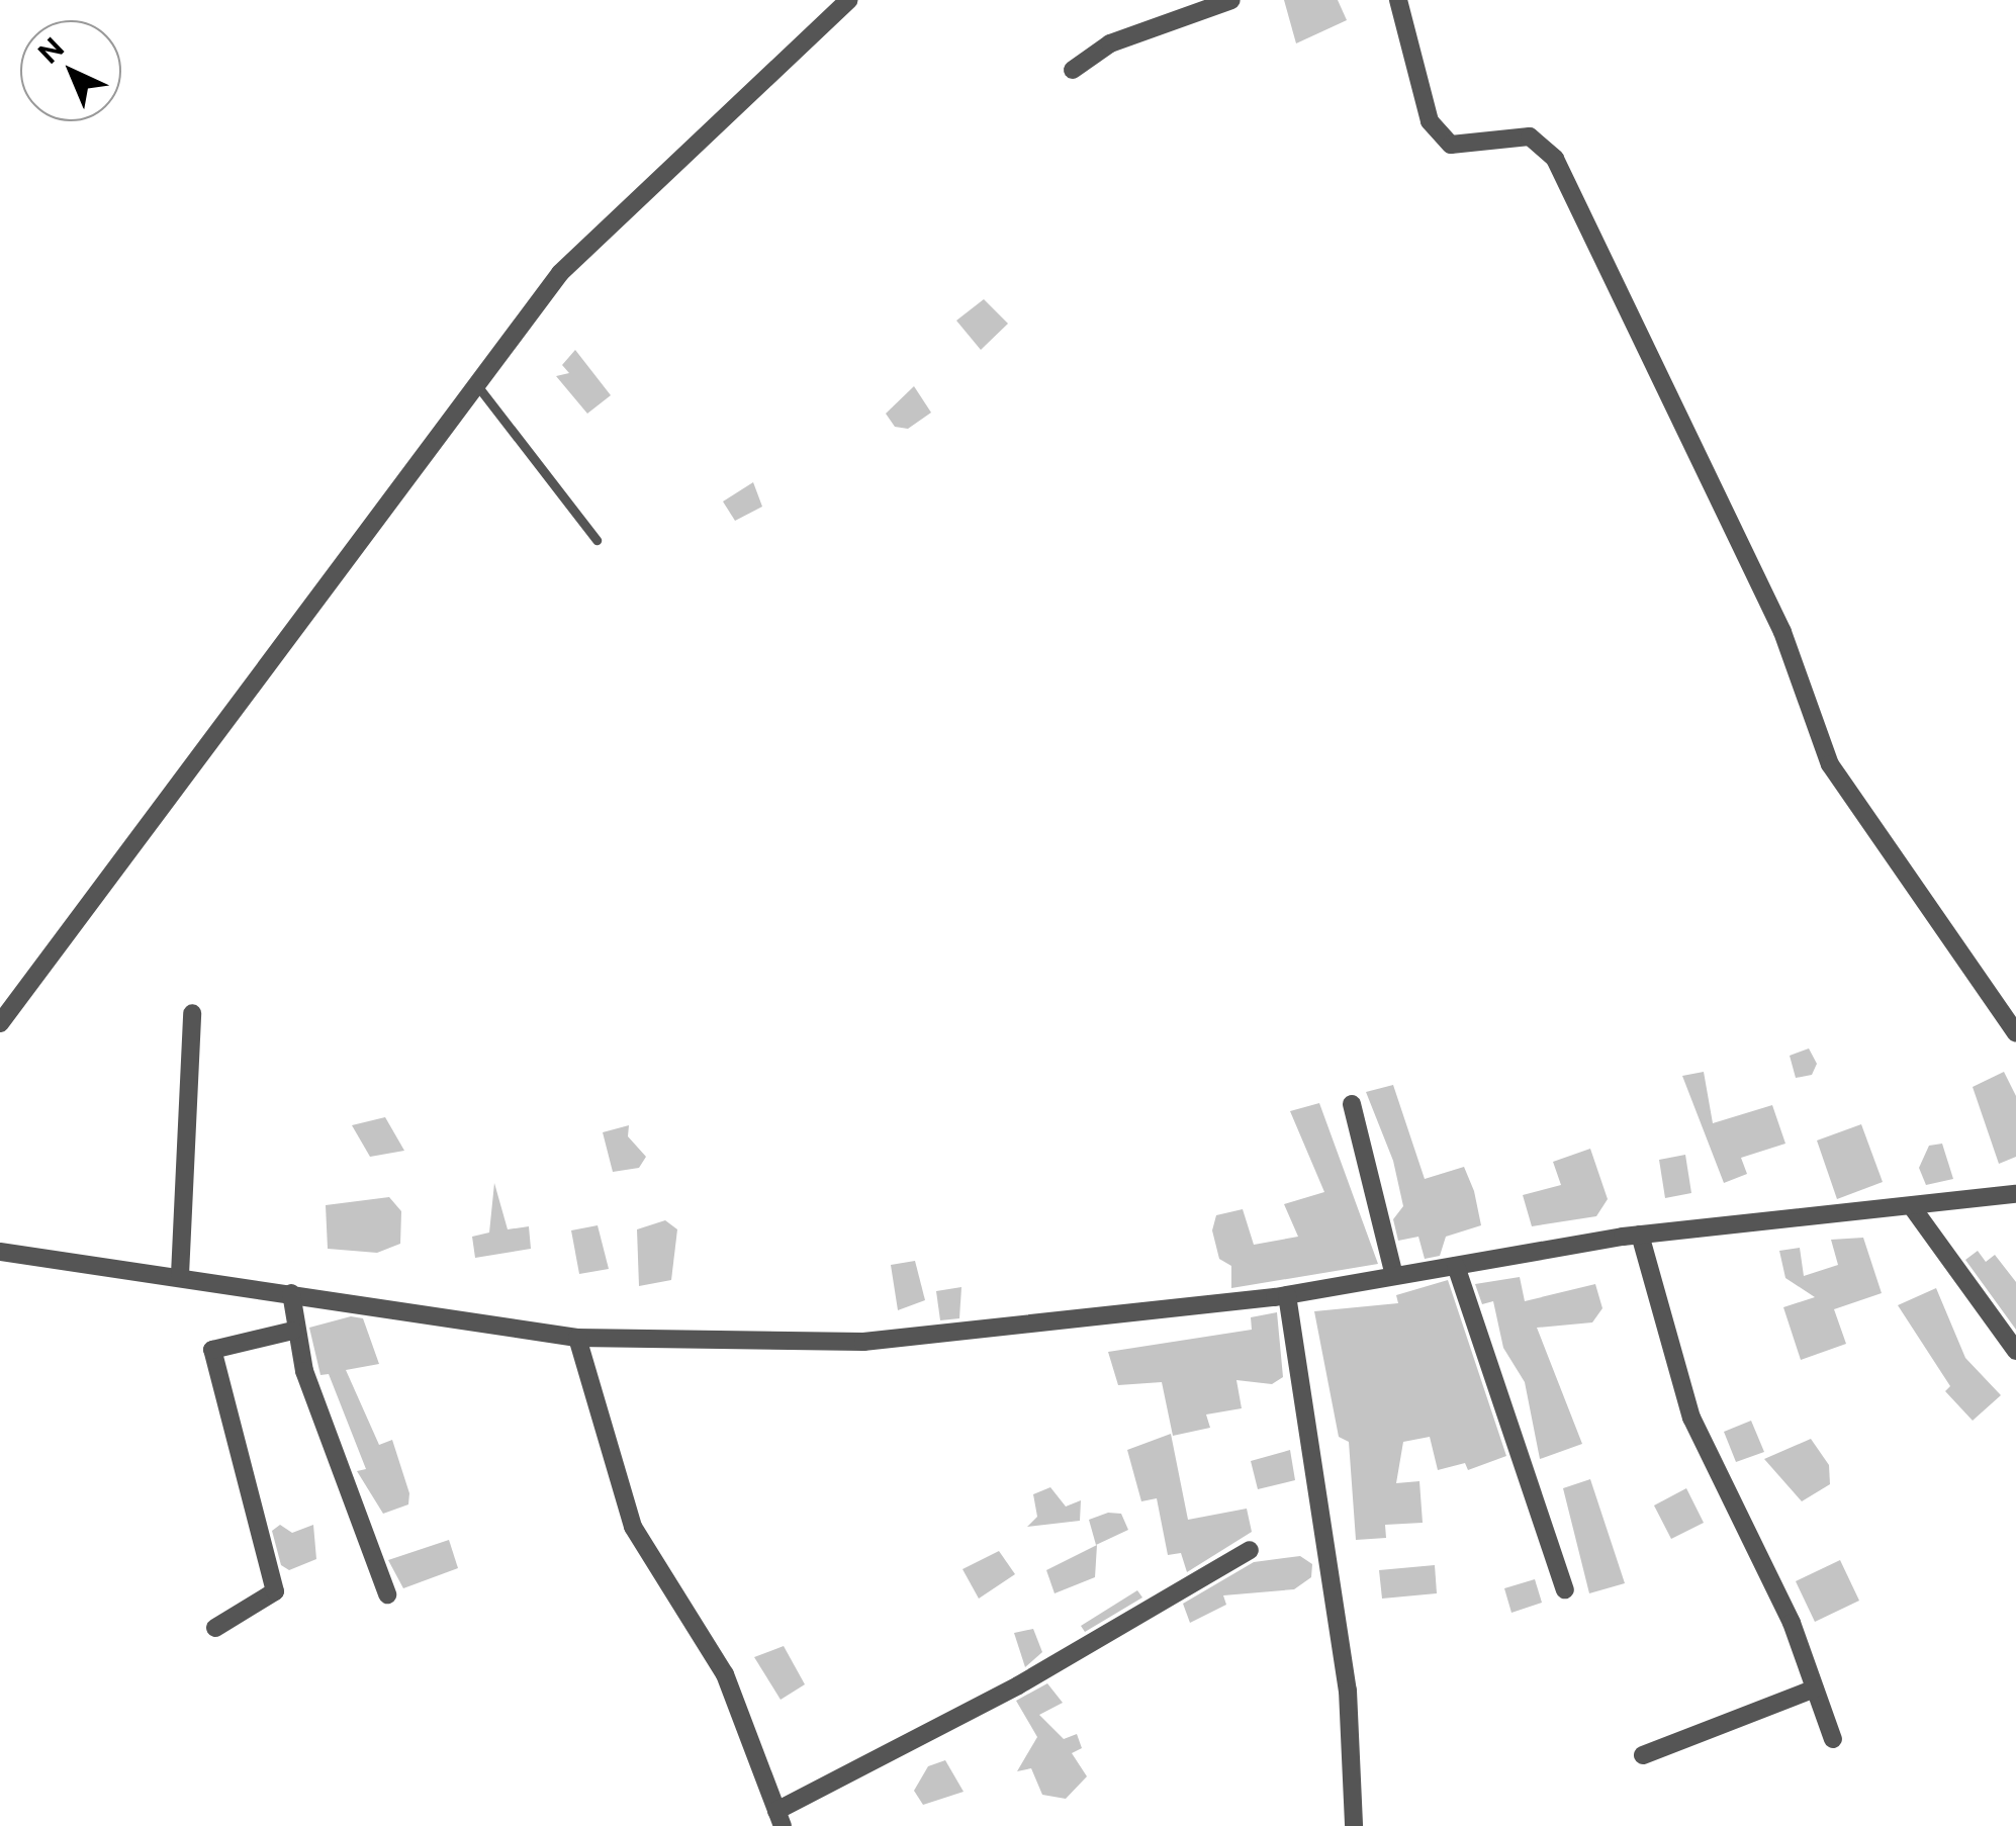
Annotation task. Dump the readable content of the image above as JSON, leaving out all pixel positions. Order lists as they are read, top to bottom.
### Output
{
  "north": "top left"
}
